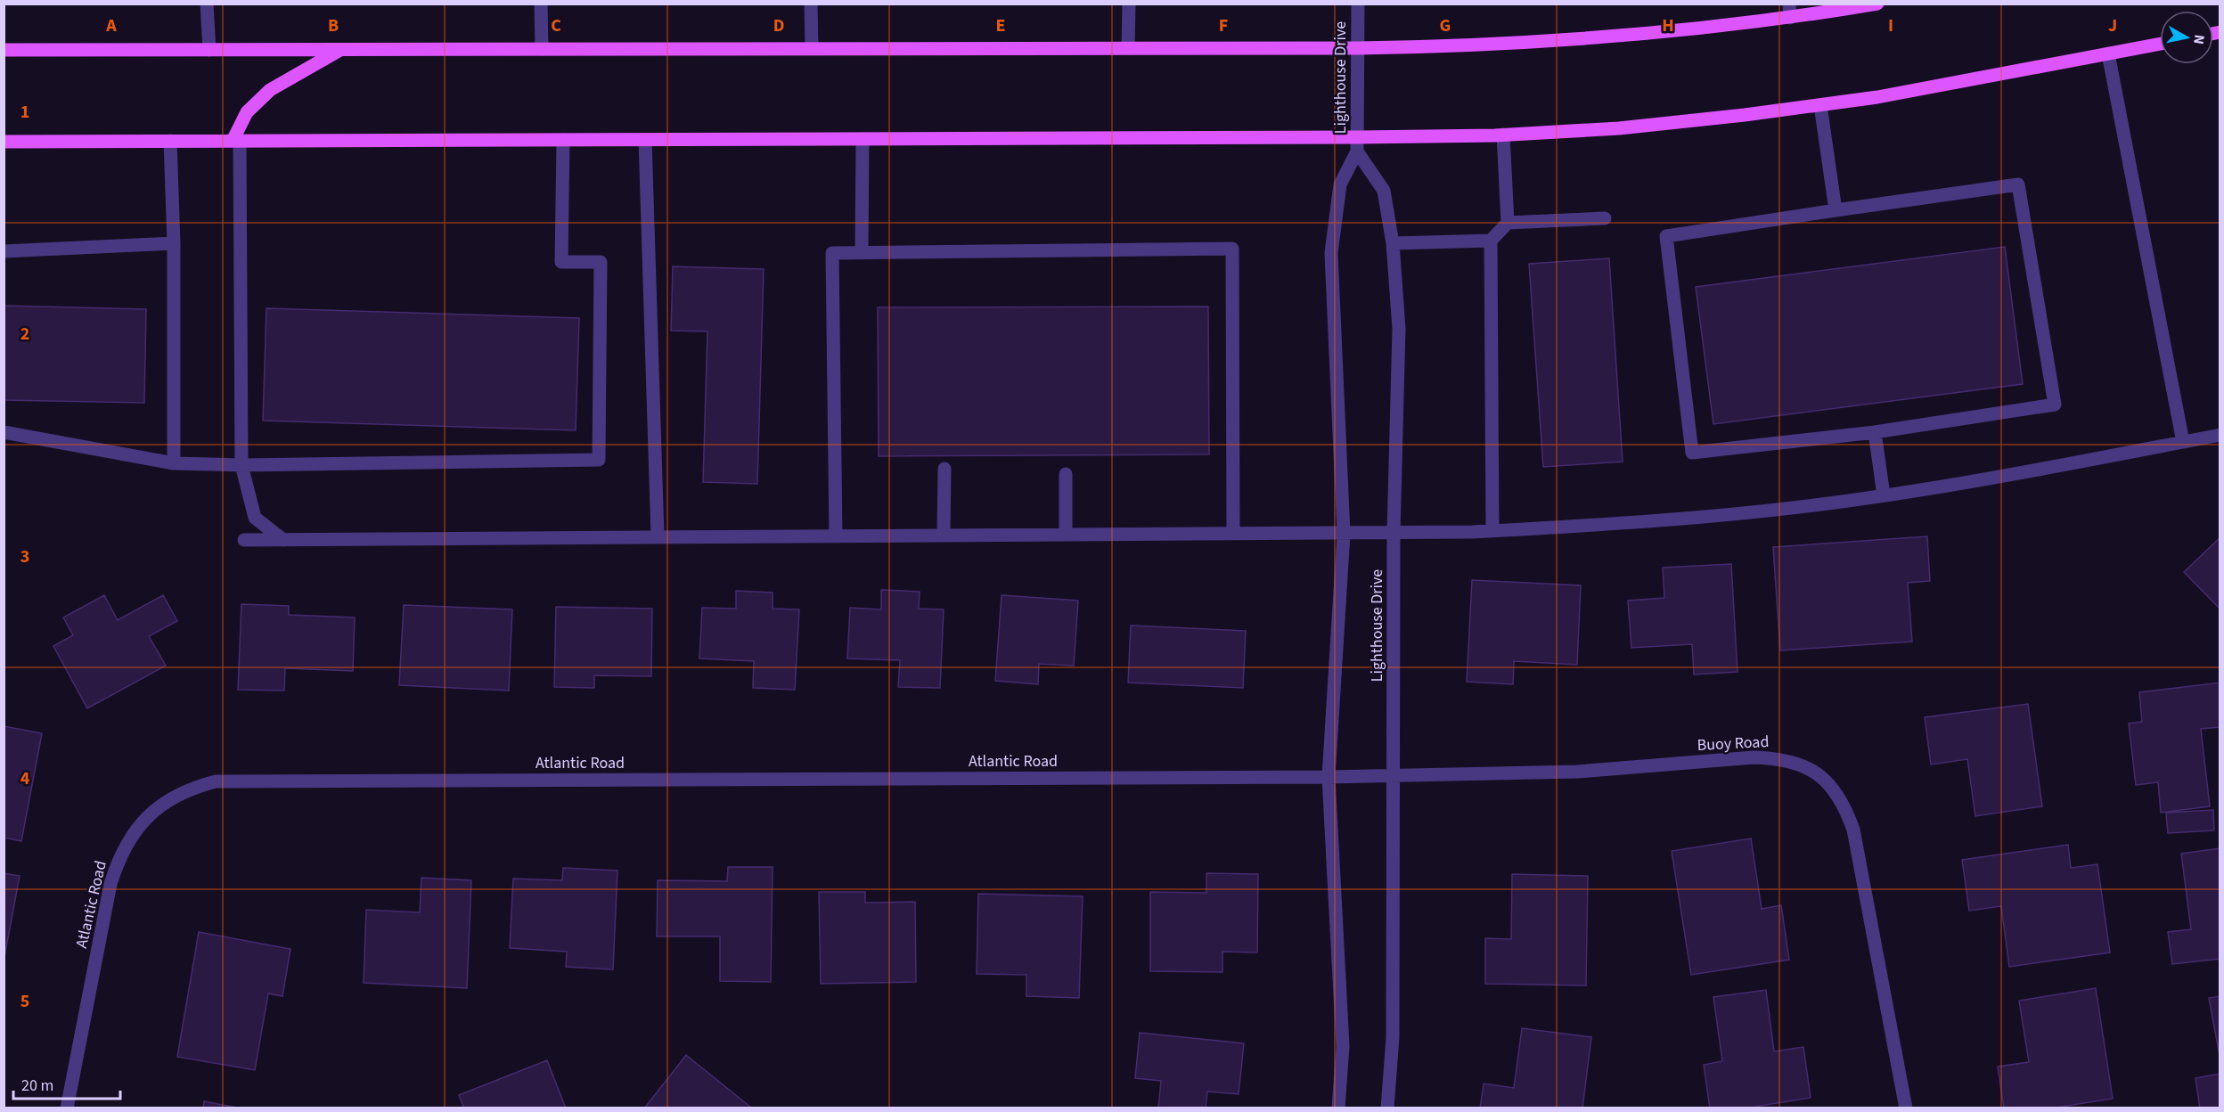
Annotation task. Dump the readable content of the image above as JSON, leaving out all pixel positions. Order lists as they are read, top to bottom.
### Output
{
  "streets": {
    "street": ["Lighthouse Drive", "Buoy Road", "Atlantic Road"]
  },
  "crossings": [
    ["Lighthouse Drive", "Buoy Road"],
    ["Lighthouse Drive", "Atlantic Road"],
    ["Buoy Road", "Atlantic Road"]
  ],
  "scale_bar": "20 m",
  "north": "right",
  "grid": {
    "columns": [
      "A",
      "B",
      "C",
      "D",
      "E",
      "F",
      "G",
      "H",
      "I",
      "J"
    ],
    "rows": [
      "1",
      "2",
      "3",
      "4",
      "5"
    ]
  }
}
